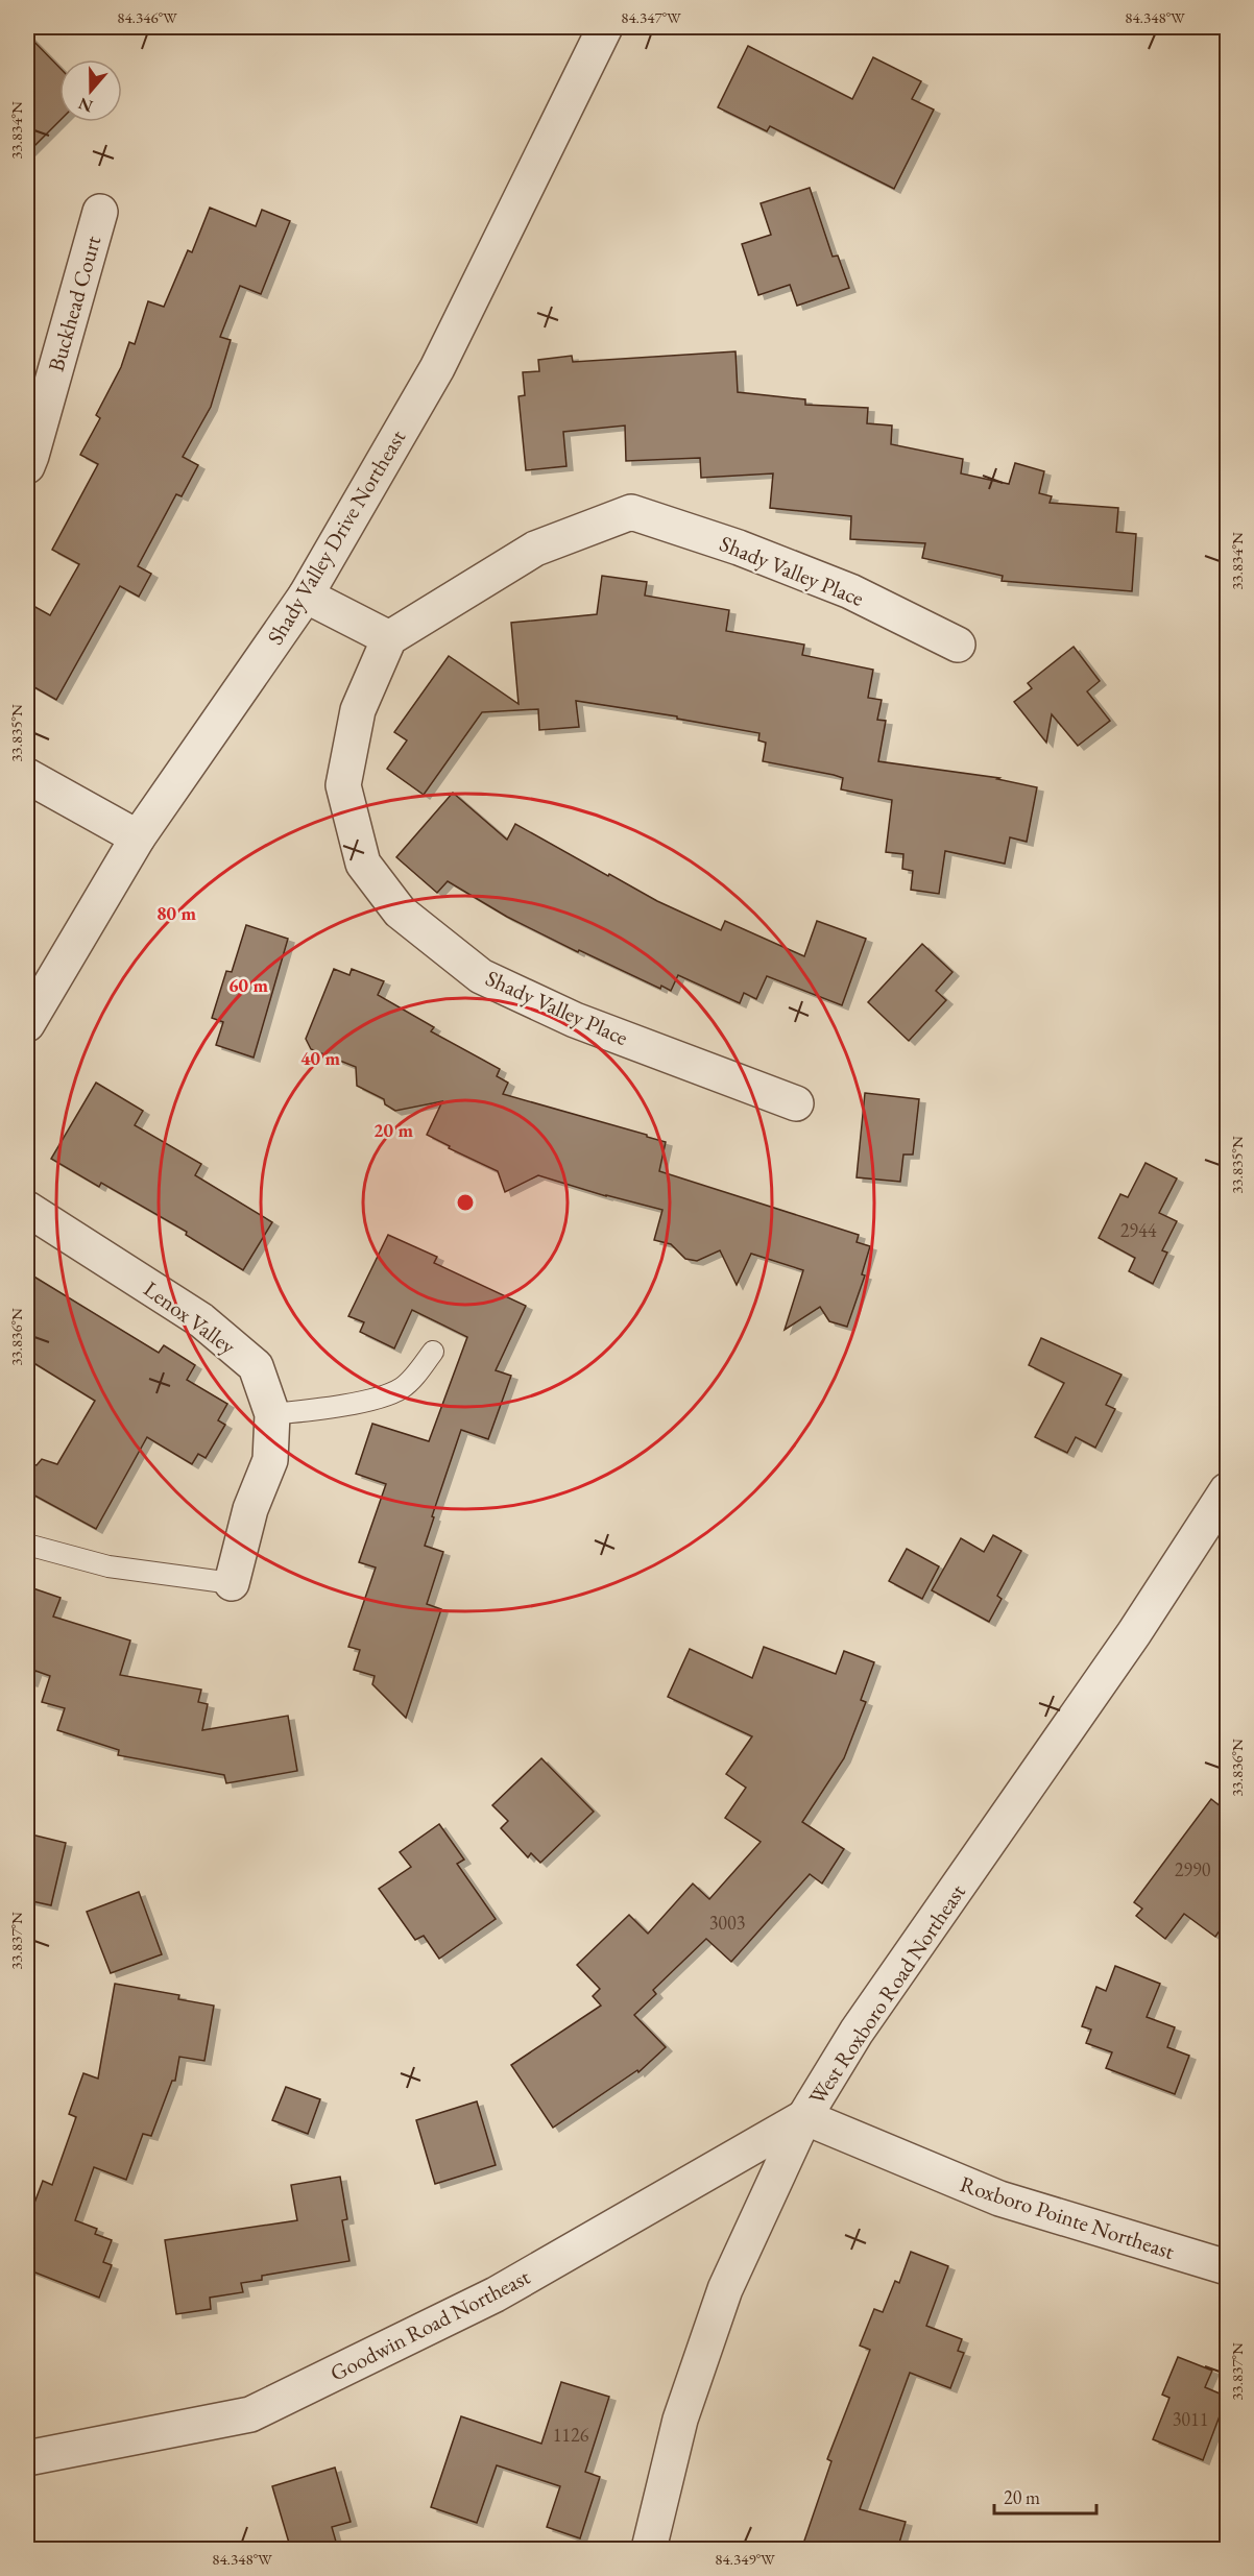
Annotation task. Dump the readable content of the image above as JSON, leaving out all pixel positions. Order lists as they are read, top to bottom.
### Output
{
  "streets": {
    "street": [
      "Buckhead Court",
      "Shady Valley Drive Northeast",
      "Shady Valley Place",
      "Lenox Valley",
      "West Roxboro Road Northeast",
      "Roxboro Pointe Northeast",
      "Goodwin Road Northeast"
    ]
  },
  "crossings": [
    ["West Roxboro Road Northeast", "Roxboro Pointe Northeast"],
    ["West Roxboro Road Northeast", "Goodwin Road Northeast"],
    ["Roxboro Pointe Northeast", "Goodwin Road Northeast"]
  ],
  "house_numbers": [
    "2944",
    "2990",
    "3003",
    "3011",
    "1126"
  ],
  "scale_bar": "20 m",
  "north": "bottom",
  "coordinates": [
    "84.346°W",
    "84.347°W",
    "84.348°W",
    "33.834°N",
    "33.835°N",
    "33.836°N",
    "33.837°N",
    "84.349°W"
  ],
  "rings": [
    "80 m",
    "60 m",
    "40 m",
    "20 m"
  ]
}
